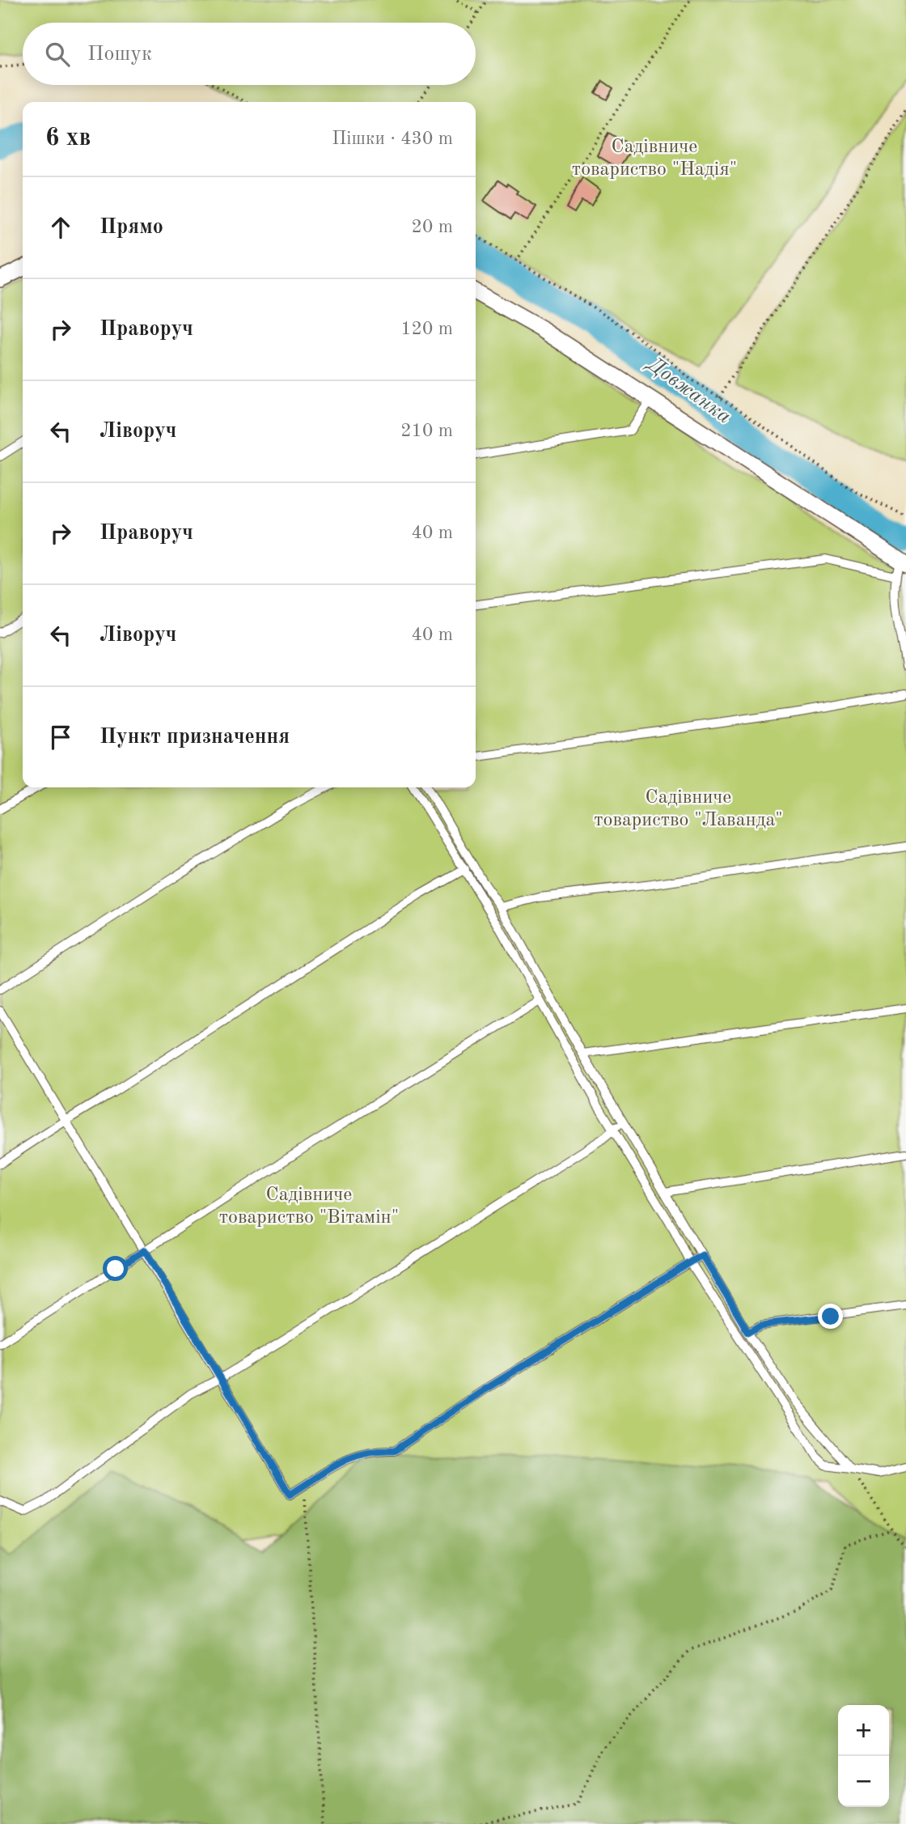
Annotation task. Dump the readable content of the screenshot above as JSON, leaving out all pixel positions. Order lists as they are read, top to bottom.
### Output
{
  "water": ["Довжанка"],
  "parks": ["Садівниче товариство \"Надія\"", "Садівниче товариство \"Лаванда\"", "Садівниче товариство \"Вітамін\""],
  "page": {
    "search": "Пошук",
    "heading": ["6 хв", "Пішки · 430 m"],
    "list": [
      ["Прямо", "20 m"],
      ["Праворуч", "120 m"],
      ["Ліворуч", "210 m"],
      ["Праворуч", "40 m"],
      ["Ліворуч", "40 m"],
      "Пункт призначення"
    ],
    "map_buttons": ["+", "−"]
  }
}
